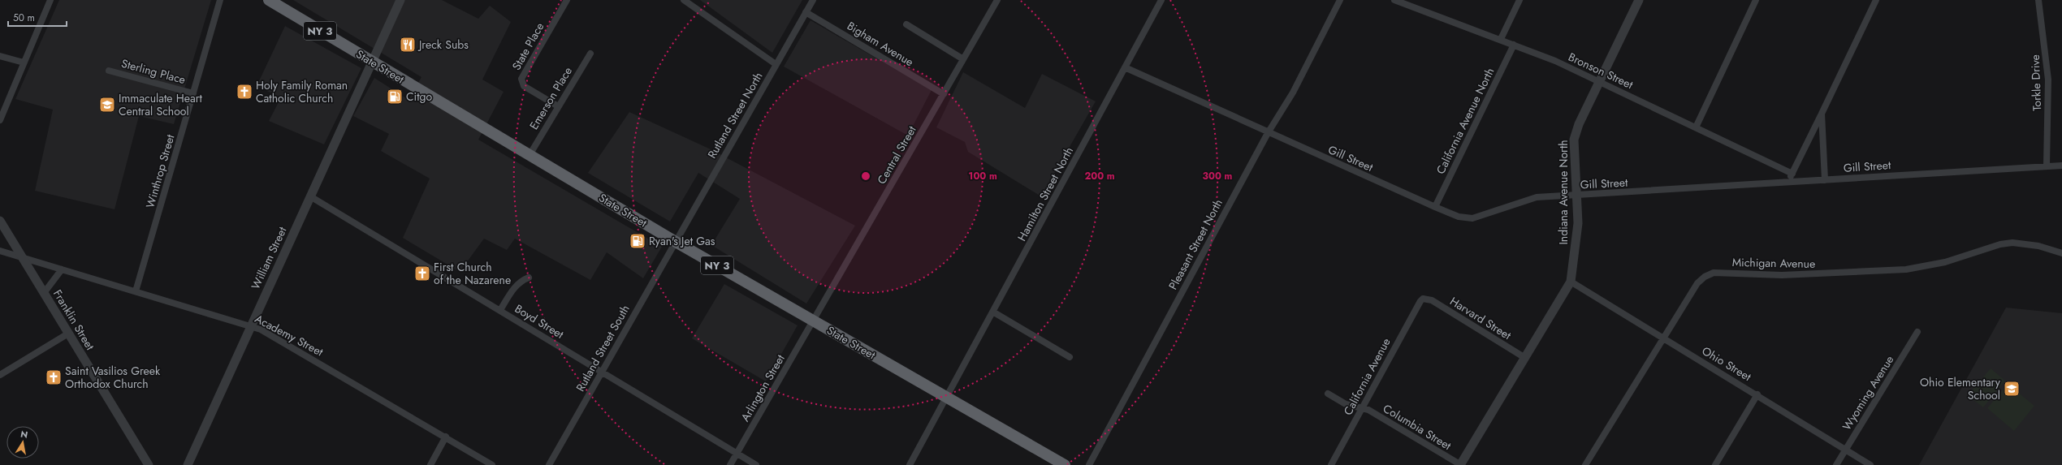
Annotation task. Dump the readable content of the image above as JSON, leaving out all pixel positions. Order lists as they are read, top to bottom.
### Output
{
  "streets": {
    "highway": ["NY 3", "State Street"],
    "street": [
      "Bigham Avenue",
      "State Place",
      "Bronson Street",
      "Sterling Place",
      "Torkle Drive",
      "Emerson Place",
      "Rutland Street North",
      "California Avenue North",
      "Central Street",
      "Gill Street",
      "Winthrop Street",
      "Indiana Avenue North",
      "Hamilton Street North",
      "Pleasant Street North",
      "William Street",
      "Michigan Avenue",
      "Harvard Street",
      "Franklin Street",
      "Boyd Street",
      "Academy Street",
      "Rutland Street South",
      "Ohio Street",
      "California Avenue",
      "Arlington Street",
      "Wyoming Avenue",
      "Columbia Street"
    ]
  },
  "crossings": [
    ["Bigham Avenue", "Rutland Street North"],
    ["Bigham Avenue", "Central Street"],
    ["State Place", "Emerson Place"],
    ["State Street", "Emerson Place"],
    ["State Street", "Rutland Street North"],
    ["State Street", "Central Street"],
    ["State Street", "Hamilton Street North"],
    ["State Street", "William Street"],
    ["State Street", "Rutland Street South"],
    ["State Street", "Arlington Street"],
    ["Bronson Street", "California Avenue North"],
    ["Bronson Street", "Indiana Avenue North"],
    ["Sterling Place", "Winthrop Street"],
    ["Torkle Drive", "Gill Street"],
    ["Rutland Street North", "Rutland Street South"],
    ["California Avenue North", "Gill Street"],
    ["Central Street", "Arlington Street"],
    ["Gill Street", "Indiana Avenue North"],
    ["Gill Street", "Hamilton Street North"],
    ["Gill Street", "Pleasant Street North"],
    ["Winthrop Street", "Academy Street"],
    ["Indiana Avenue North", "Harvard Street"],
    ["Indiana Avenue North", "Ohio Street"],
    ["Indiana Avenue North", "Columbia Street"],
    ["William Street", "Boyd Street"],
    ["William Street", "Academy Street"],
    ["Michigan Avenue", "Ohio Street"],
    ["Harvard Street", "California Avenue"],
    ["Franklin Street", "Academy Street"],
    ["Boyd Street", "Rutland Street South"],
    ["Boyd Street", "Arlington Street"],
    ["Ohio Street", "Wyoming Avenue"],
    ["California Avenue", "Columbia Street"]
  ],
  "places": {
    "restaurant": ["Jreck Subs"],
    "church": ["Holy Family Roman Catholic Church", "First Church of the Nazarene", "Saint Vasilios Greek Orthodox Church"],
    "fuel station": ["Citgo", "Ryan's Jet Gas"],
    "school or university": ["Immaculate Heart Central School", "Ohio Elementary School"]
  },
  "scale_bar": "50 m",
  "north": "top",
  "rings": ["100 m", "200 m", "300 m"]
}
